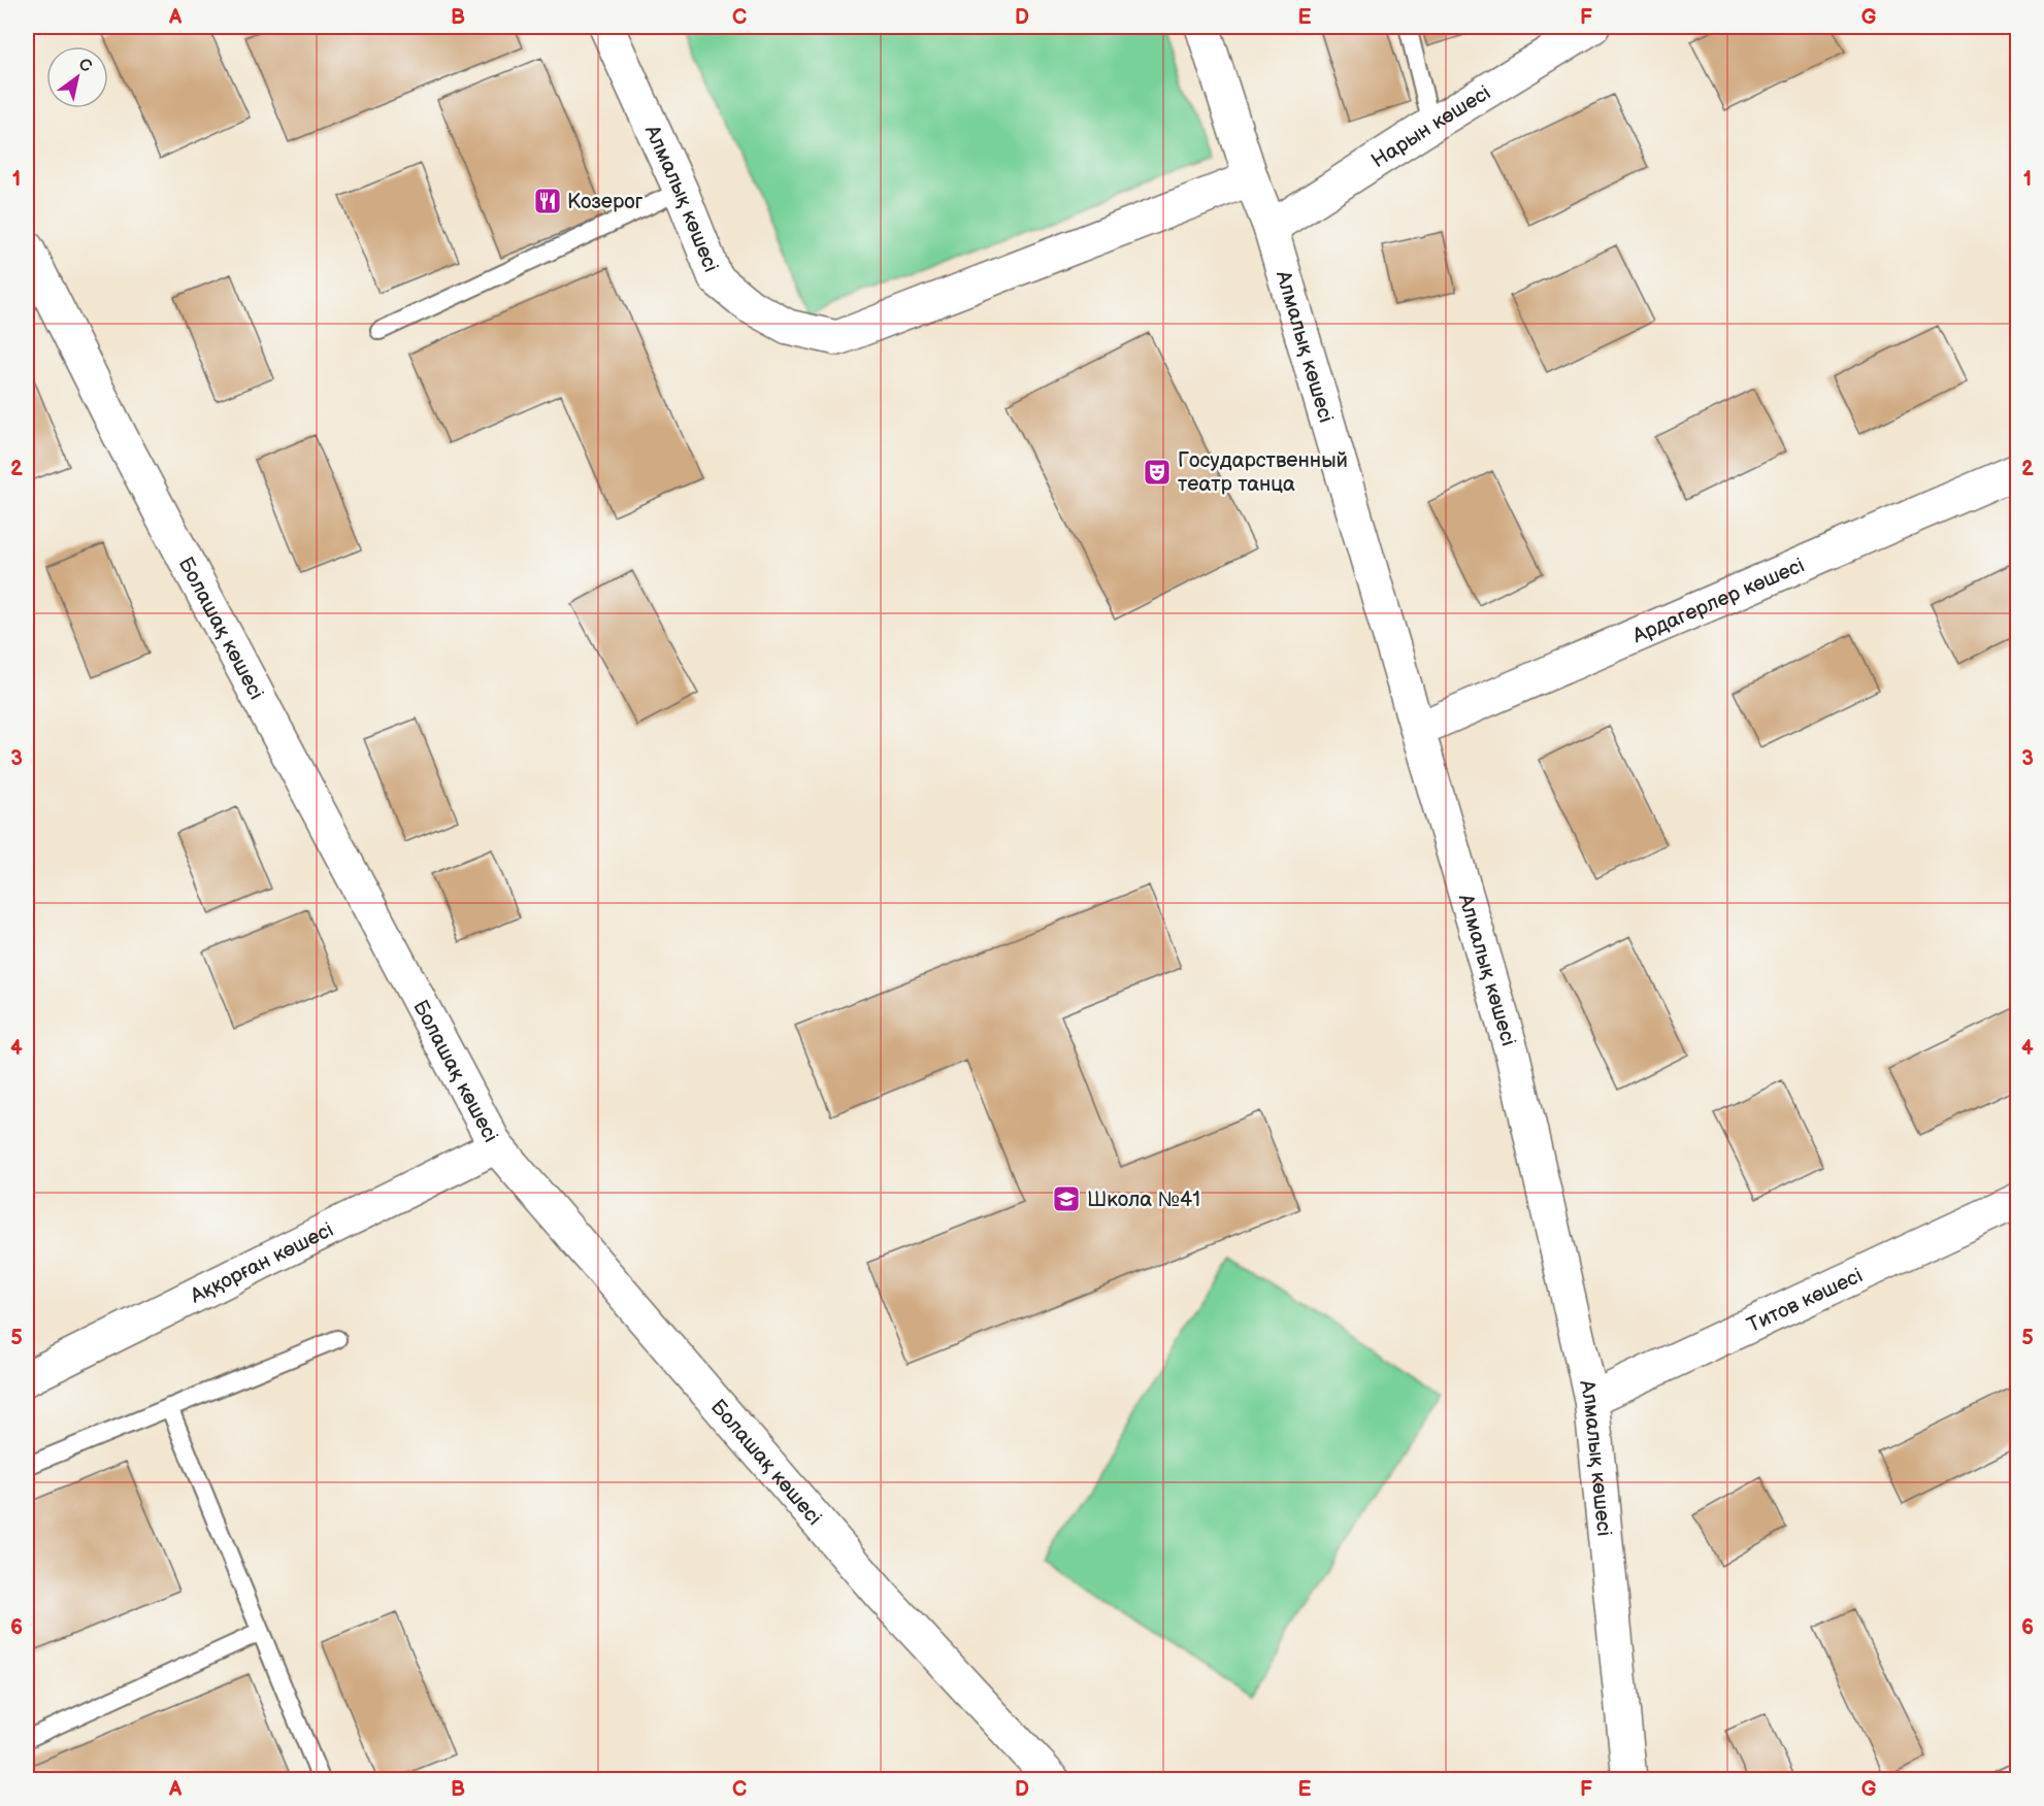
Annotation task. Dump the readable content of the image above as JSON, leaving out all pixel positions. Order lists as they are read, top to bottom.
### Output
{
  "streets": {
    "street": [
      "Нарын көшесі",
      "Алмалық көшесі",
      "Ардагерлер көшесі",
      "Болашақ көшесі",
      "Аққорған көшесі",
      "Титов көшесі"
    ]
  },
  "crossings": [
    ["Нарын көшесі", "Алмалық көшесі"],
    ["Алмалық көшесі", "Ардагерлер көшесі"],
    ["Алмалық көшесі", "Титов көшесі"],
    ["Болашақ көшесі", "Аққорған көшесі"]
  ],
  "places": {
    "restaurant": ["Козерог"],
    "theatre": ["Государственный театр танца"],
    "school or university": ["Школа №41"]
  },
  "north": "top right",
  "grid": {
    "columns": [
      "A",
      "B",
      "C",
      "D",
      "E",
      "F",
      "G"
    ],
    "rows": [
      "1",
      "2",
      "3",
      "4",
      "5",
      "6"
    ]
  }
}
